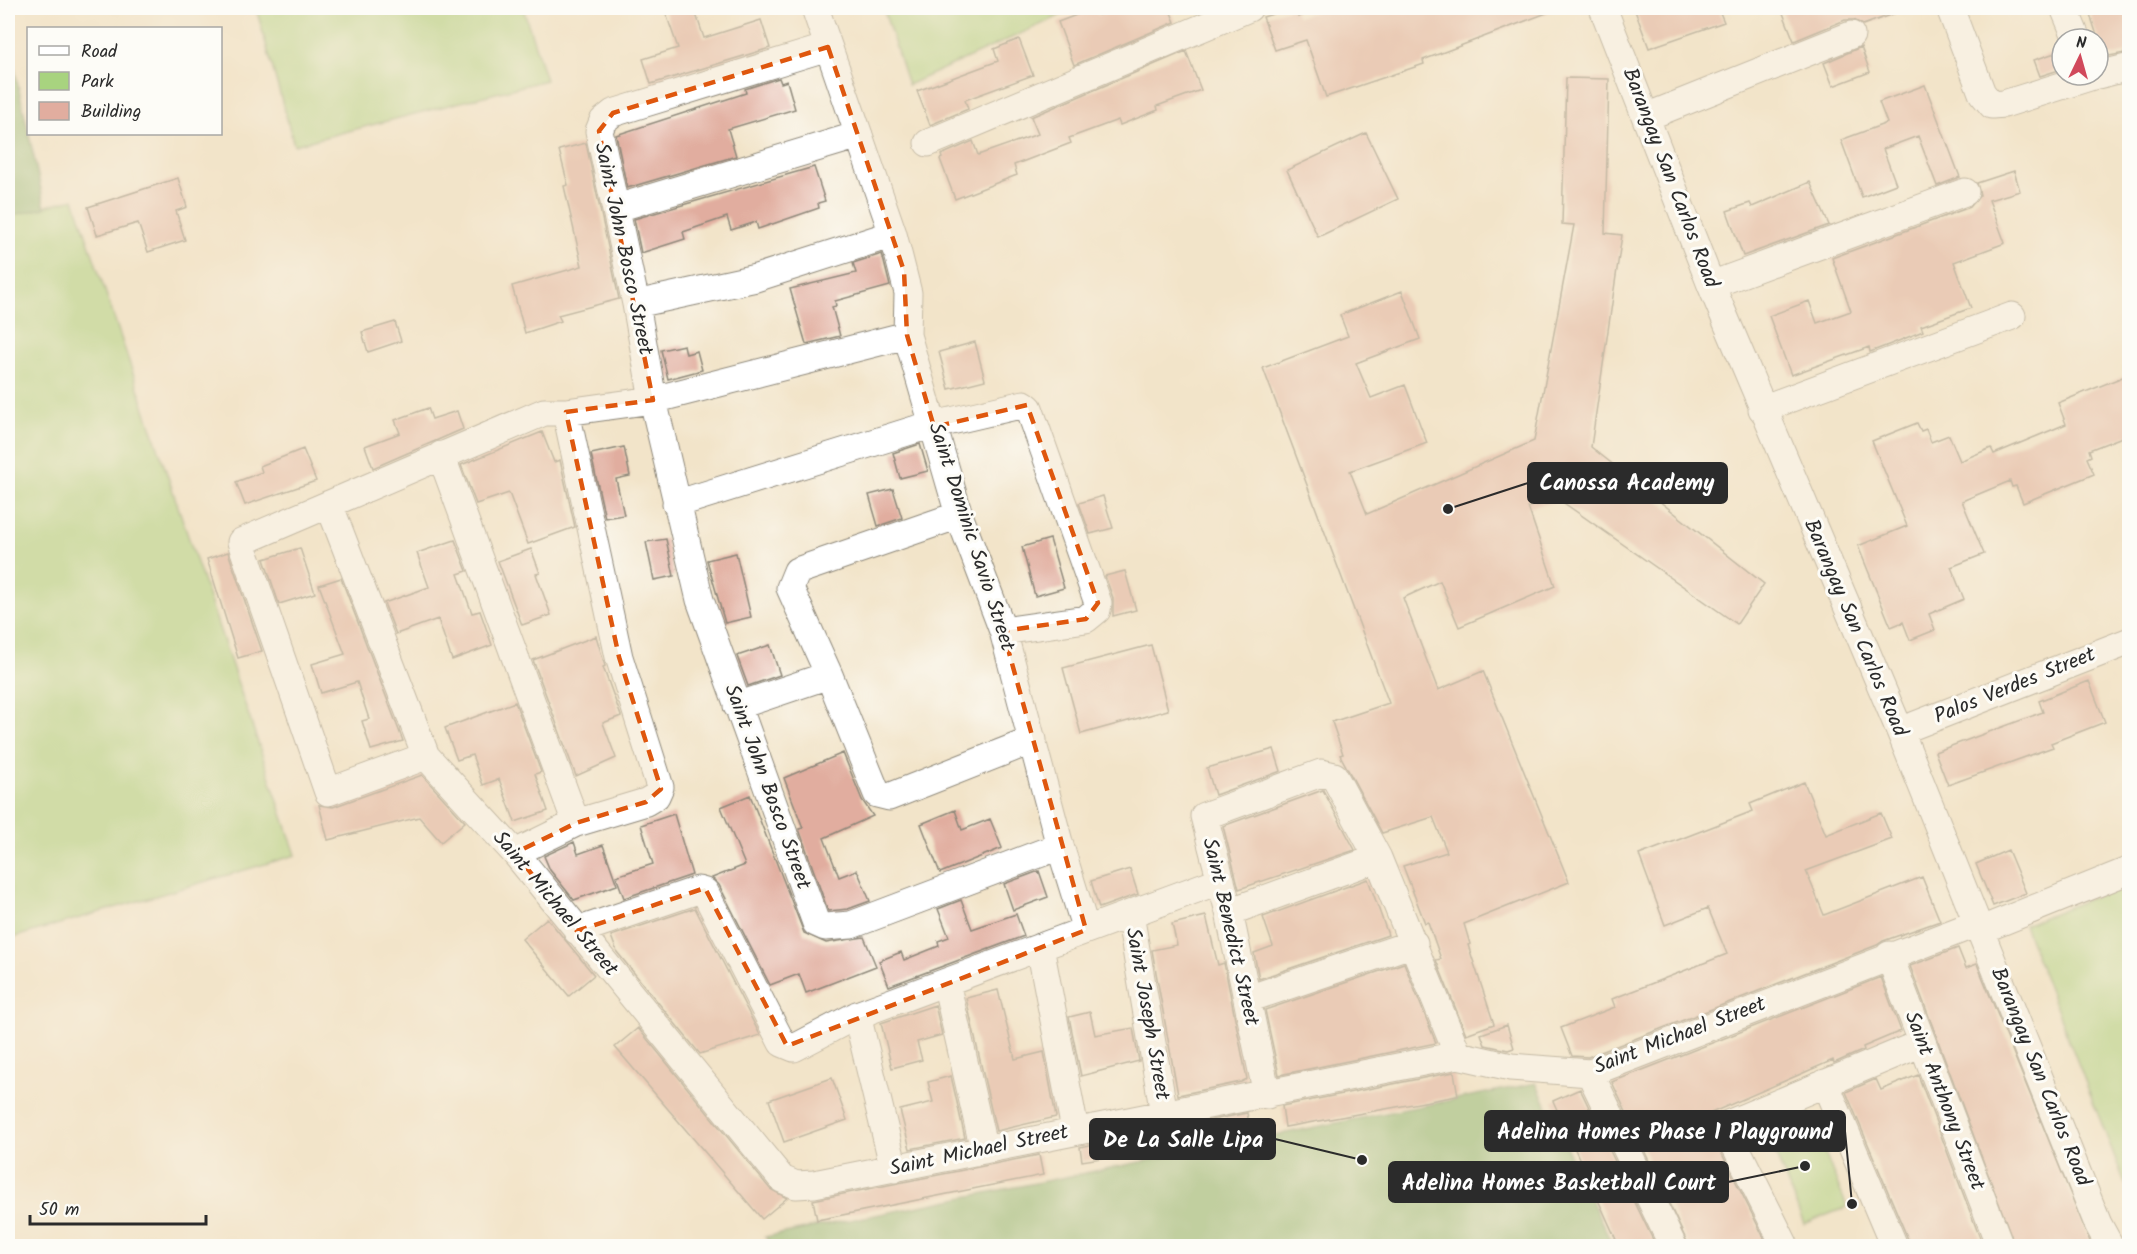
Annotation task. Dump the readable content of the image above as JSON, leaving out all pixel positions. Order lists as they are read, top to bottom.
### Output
{
  "streets": {
    "street": [
      "Barangay San Carlos Road",
      "Saint John Bosco Street",
      "Saint Dominic Savio Street",
      "Palos Verdes Street",
      "Saint Michael Street",
      "Saint Benedict Street",
      "Saint Joseph Street",
      "Saint Anthony Street"
    ]
  },
  "crossings": [
    ["Barangay San Carlos Road", "Palos Verdes Street"],
    ["Barangay San Carlos Road", "Saint Michael Street"],
    ["Saint John Bosco Street", "Saint Dominic Savio Street"],
    ["Saint Michael Street", "Saint Benedict Street"],
    ["Saint Michael Street", "Saint Joseph Street"],
    ["Saint Michael Street", "Saint Anthony Street"]
  ],
  "places": [
    "Canossa Academy",
    "De La Salle Lipa",
    "Adelina Homes Basketball Court",
    "Adelina Homes Phase 1 Playground"
  ],
  "legend": ["Road", "Park", "Building"],
  "scale_bar": "50 m",
  "north": "top"
}
